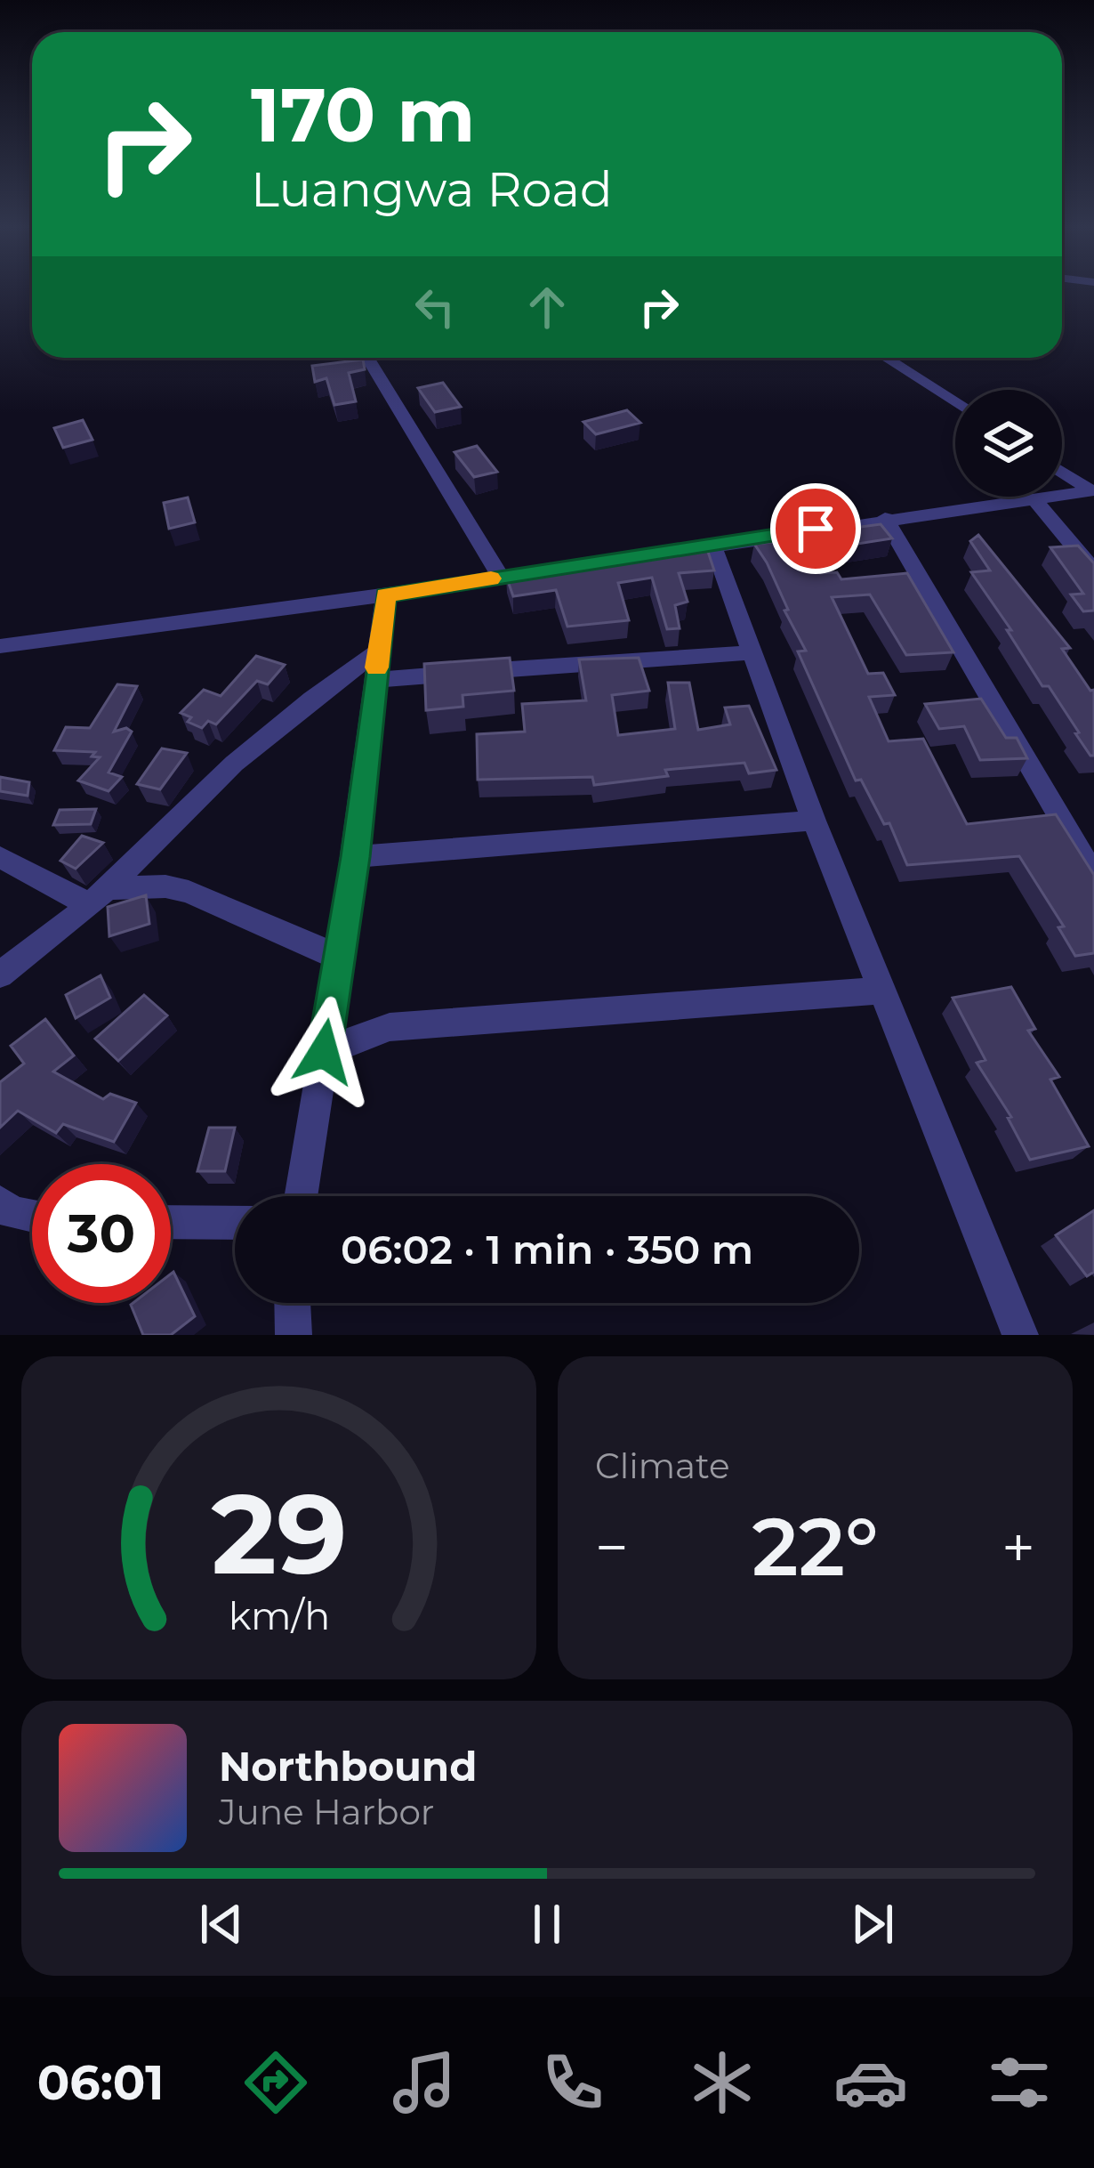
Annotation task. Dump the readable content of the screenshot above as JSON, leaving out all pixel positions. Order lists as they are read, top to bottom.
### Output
{
  "page": {
    "turn": ["170 m", "Luangwa Road"],
    "limit": "30",
    "trip": "06:02 · 1 min · 350 m",
    "tile": "Climate",
    "heat": ["−", "22°", "+"],
    "song": ["Northbound", "June Harbor"],
    "tabs": "06:01",
    "gauge": ["29", "km/h"]
  }
}
